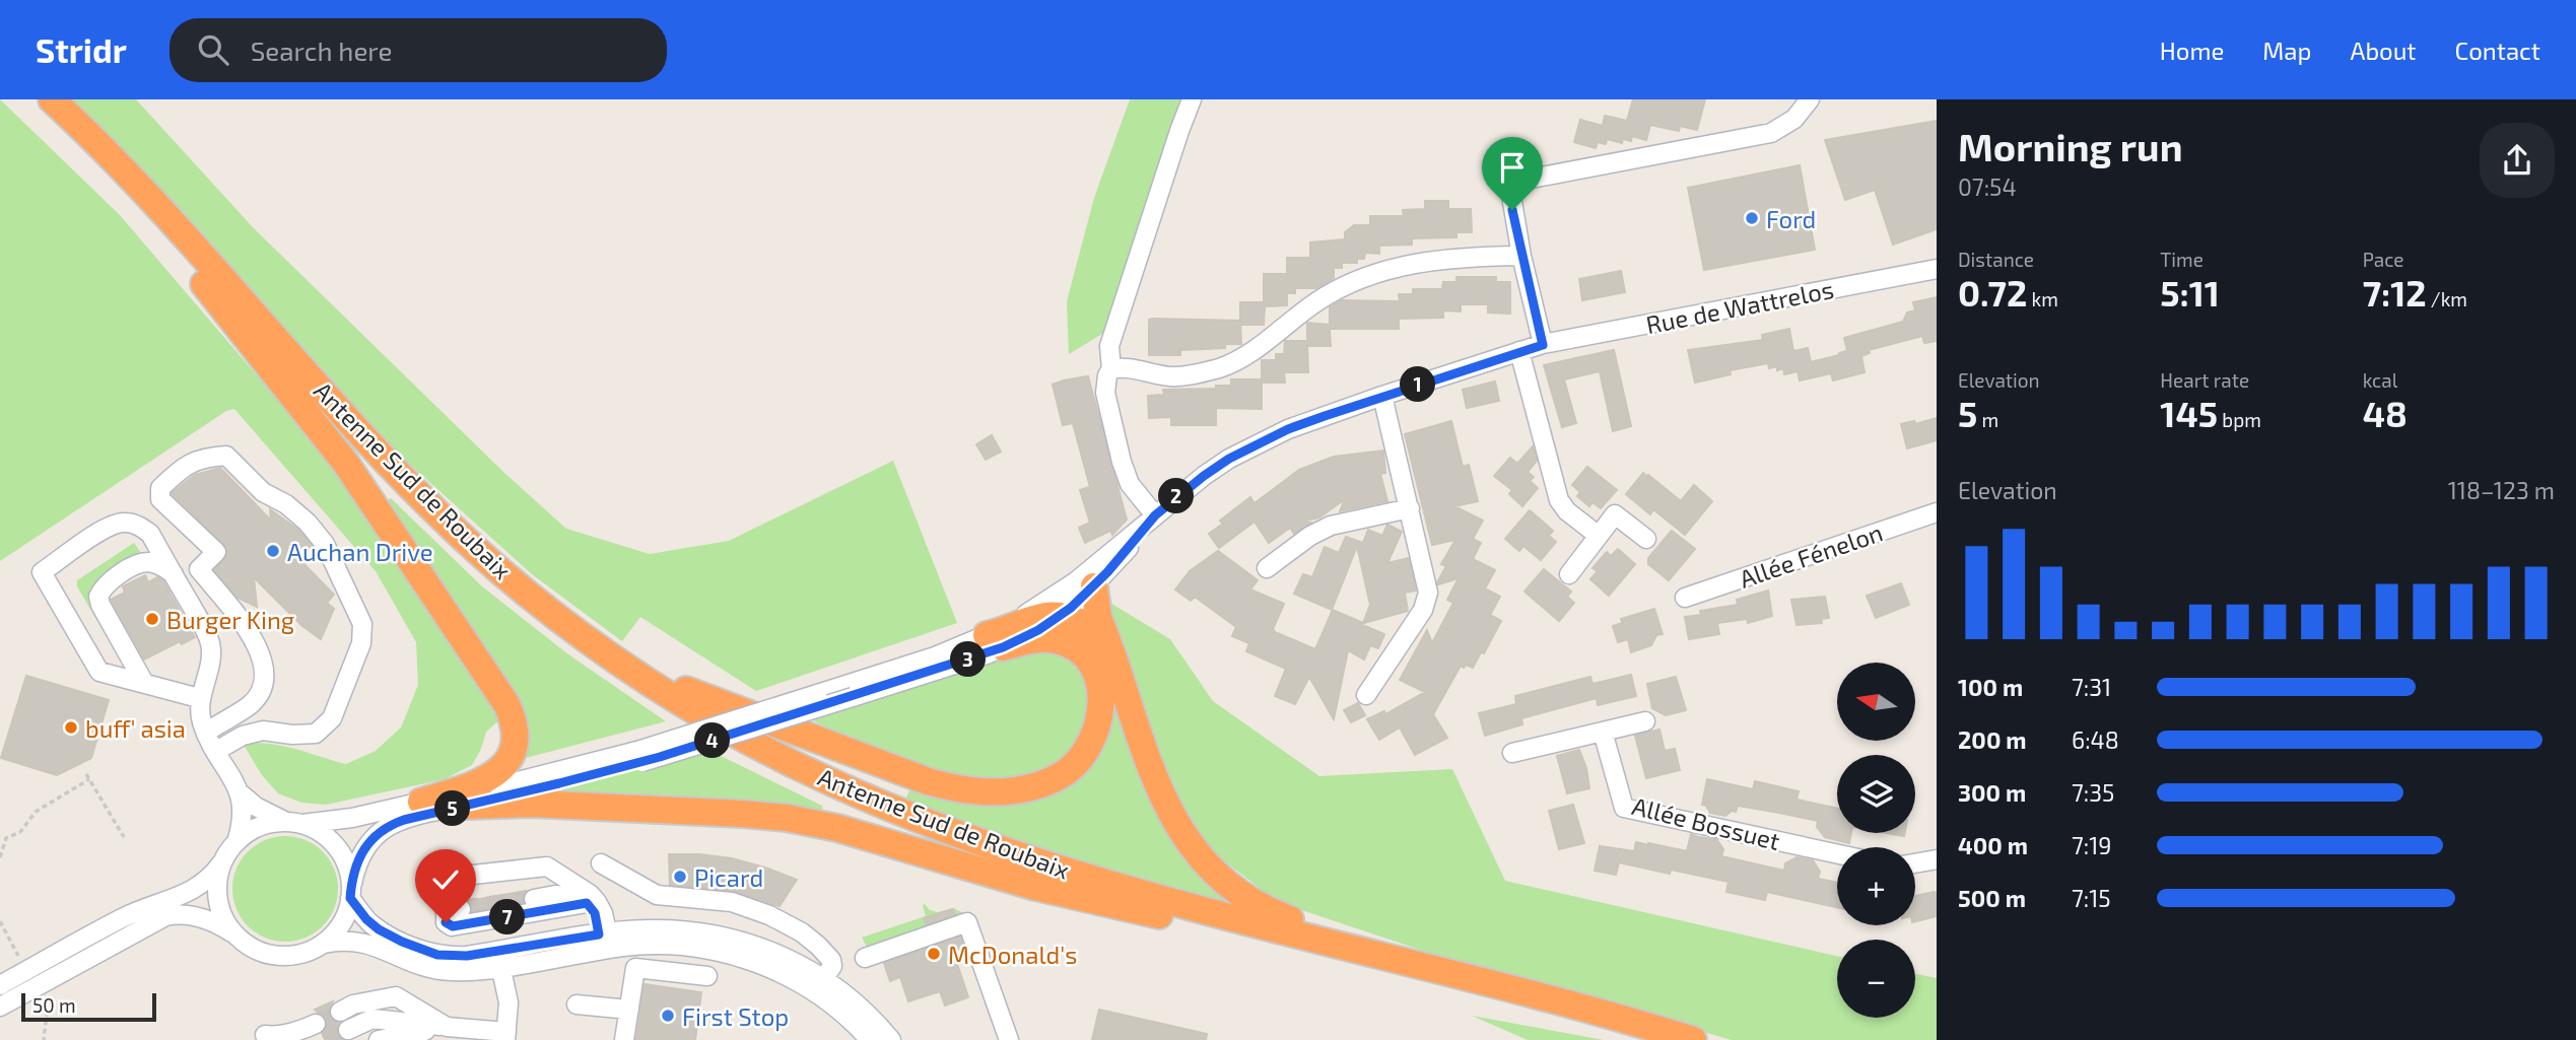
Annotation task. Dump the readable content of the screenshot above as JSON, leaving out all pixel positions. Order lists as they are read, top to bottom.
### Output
{
  "streets": {
    "highway": ["Antenne Sud de Roubaix"],
    "street": ["Rue de Wattrelos", "Allée Fénelon", "Allée Bossuet"]
  },
  "places": [
    "Ford",
    "Auchan Drive",
    "Burger King",
    "buff' asia",
    "Picard",
    "McDonald's",
    "First Stop"
  ],
  "scale_bar": "50 m",
  "north": "left",
  "page": {
    "header": "Stridr",
    "search": "Search here",
    "nav": [
      "Home",
      "Map",
      "About",
      "Contact"
    ],
    "heading": ["Morning run", "07:54"],
    "stats": [
      ["Distance", "0.72 km"],
      ["Time", "5:11"],
      ["Pace", "7:12 /km"],
      ["Elevation", "5 m"],
      ["Heart rate", "145 bpm"],
      ["kcal", "48"]
    ],
    "pins": [
      "1",
      "2",
      "3",
      "4",
      "5",
      "7"
    ],
    "chart": ["Elevation", "118–123 m"],
    "list": [
      {
        "name": "100 m",
        "note": "7:31"
      },
      {
        "name": "200 m",
        "note": "6:48"
      },
      {
        "name": "300 m",
        "note": "7:35"
      },
      {
        "name": "400 m",
        "note": "7:19"
      },
      {
        "name": "500 m",
        "note": "7:15"
      }
    ],
    "map_buttons": ["+", "−"],
    "scale": "50 m"
  }
}
